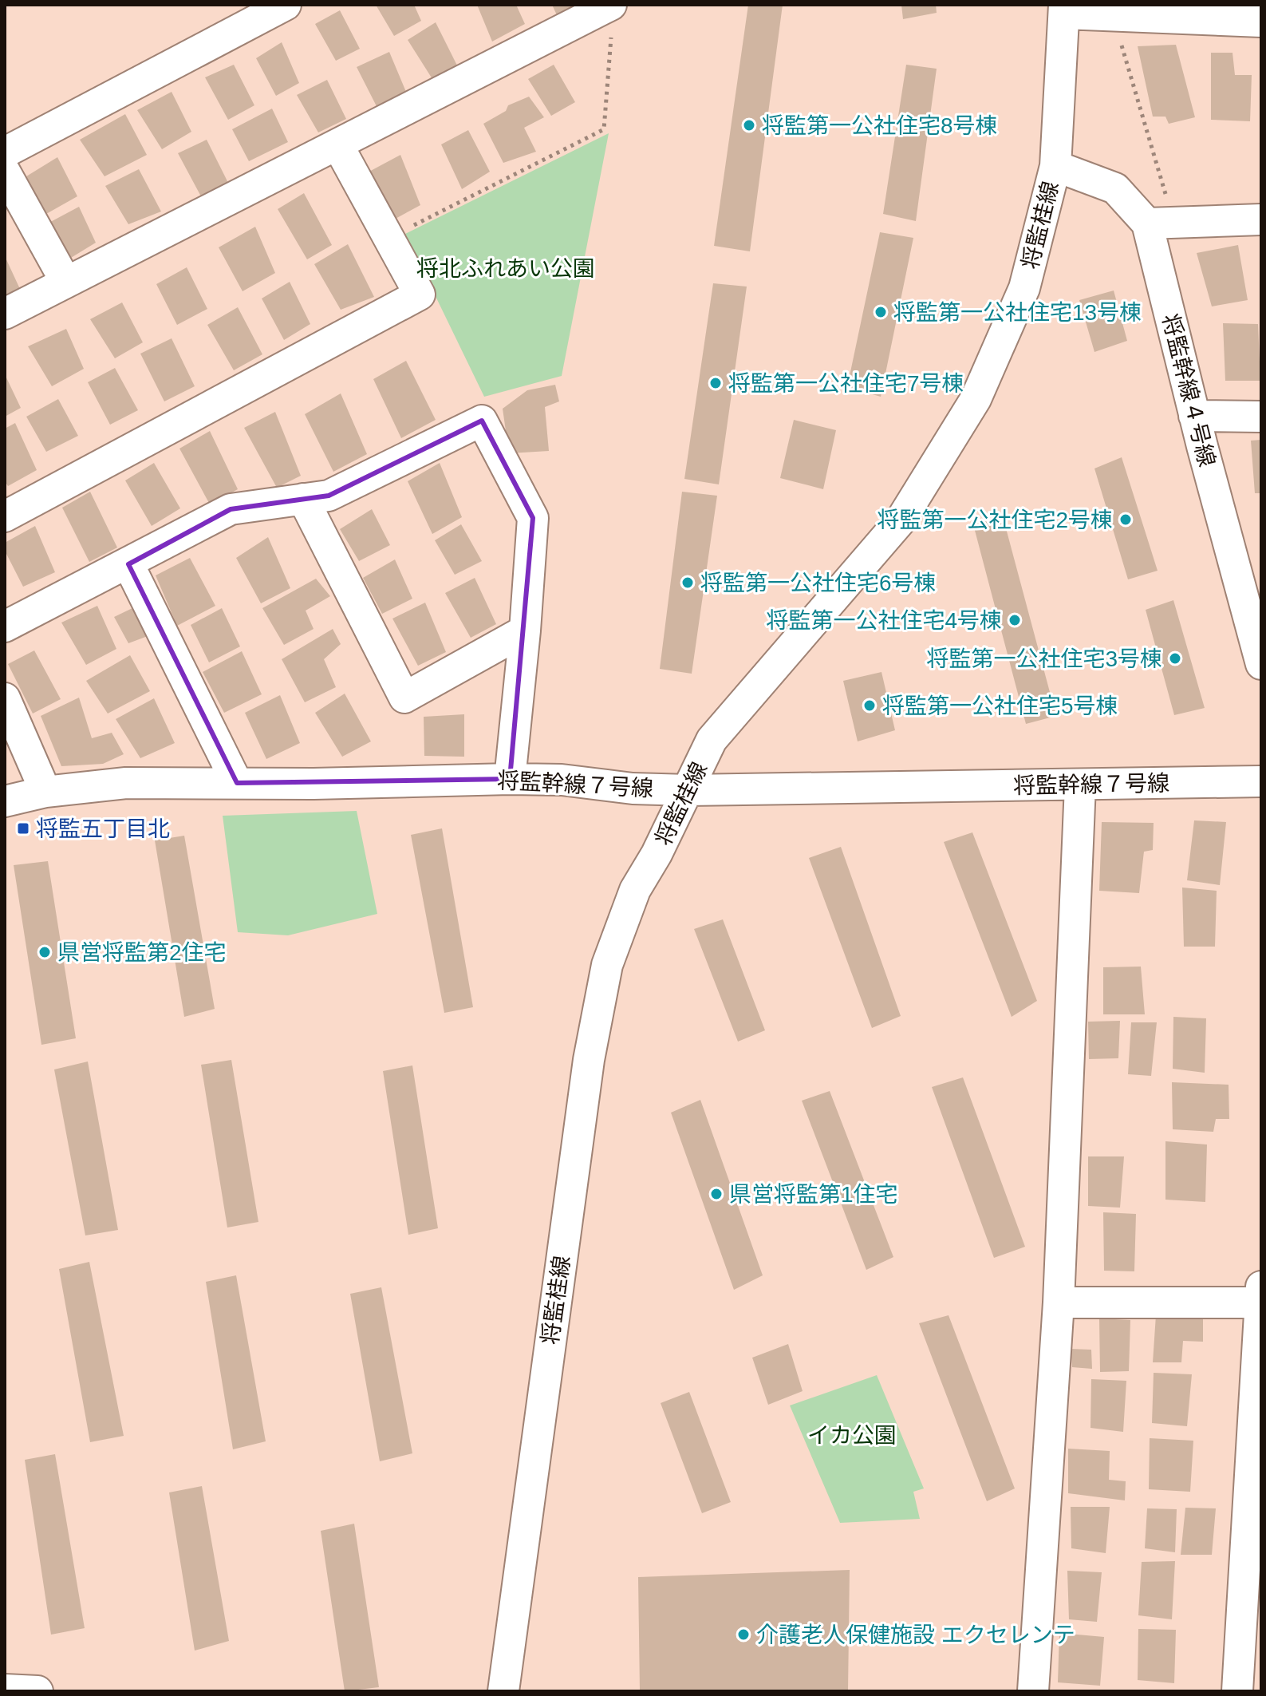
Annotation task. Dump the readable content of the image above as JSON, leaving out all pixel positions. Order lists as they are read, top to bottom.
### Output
{
  "streets": {
    "street": ["将監桂線", "将監幹線４号線", "将監幹線７号線"]
  },
  "crossings": [
    ["将監桂線", "将監幹線４号線"],
    ["将監桂線", "将監幹線７号線"]
  ],
  "parks": ["将北ふれあい公園", "イカ公園"],
  "places": {
    "other": [
      "将監第一公社住宅8号棟",
      "将監第一公社住宅13号棟",
      "将監第一公社住宅7号棟",
      "将監第一公社住宅2号棟",
      "将監第一公社住宅6号棟",
      "将監第一公社住宅4号棟",
      "将監第一公社住宅3号棟",
      "将監第一公社住宅5号棟",
      "県営将監第2住宅",
      "県営将監第1住宅",
      "介護老人保健施設 エクセレンテ"
    ],
    "transit": ["将監五丁目北"]
  }
}
